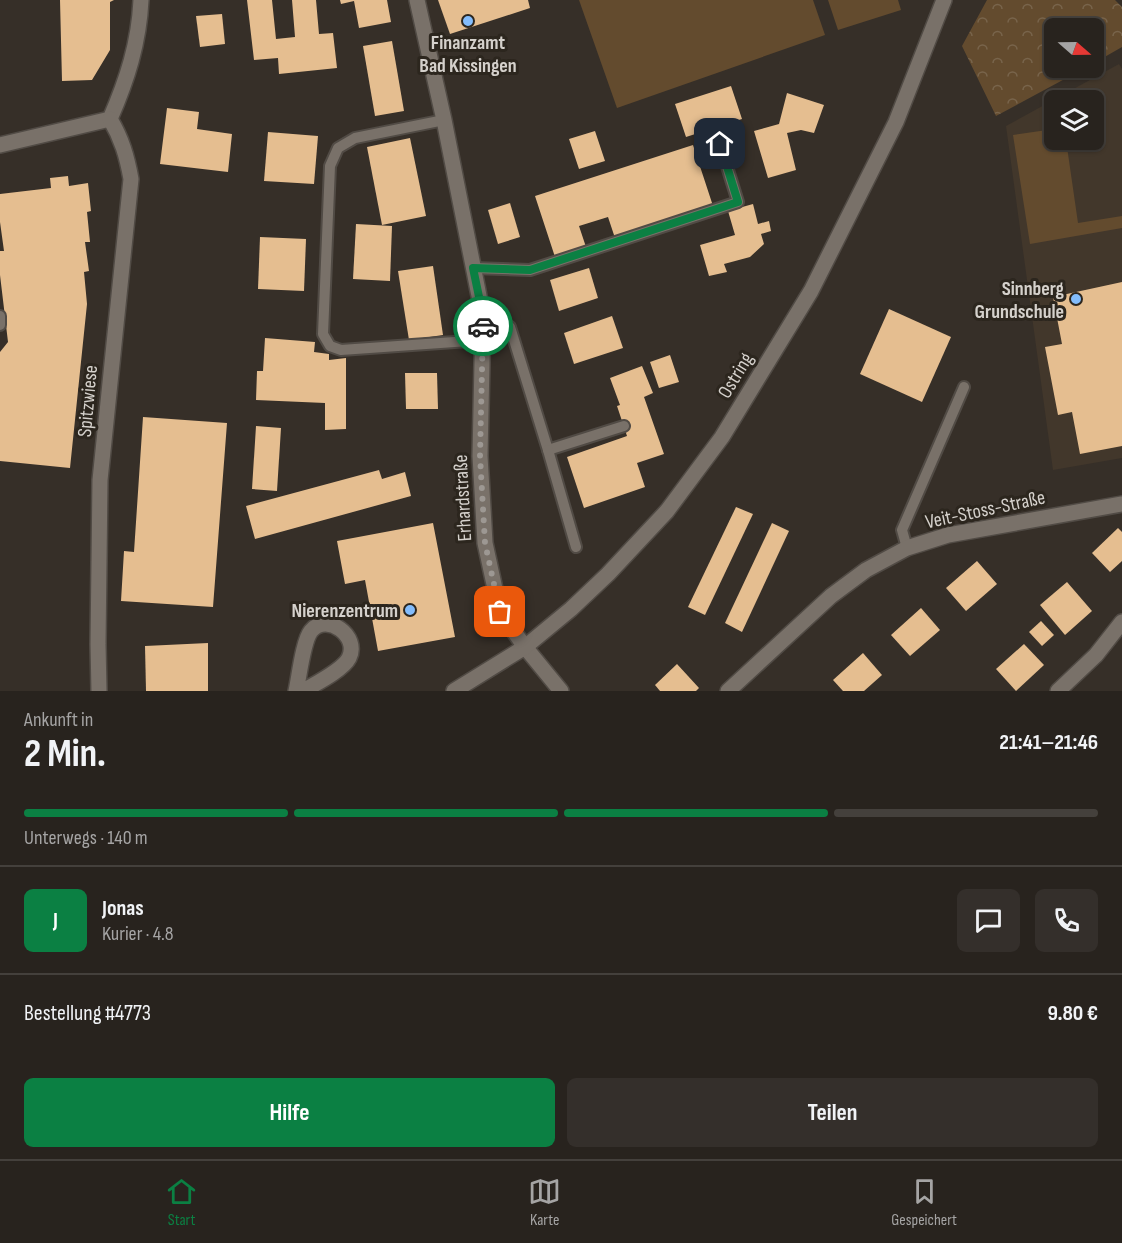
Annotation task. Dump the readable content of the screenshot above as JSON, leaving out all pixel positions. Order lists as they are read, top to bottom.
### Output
{
  "streets": {
    "street": [
      "Ostring",
      "Spitzwiese",
      "Erhardstraße",
      "Veit-Stoss-Straße"
    ]
  },
  "crossings": [
    ["Ostring", "Erhardstraße"]
  ],
  "places": ["Finanzamt Bad Kissingen", "Sinnberg Grundschule", "Nierenzentrum"],
  "north": "right",
  "page": {
    "heading": ["2 Min.", "Ankunft in", "21:41–21:46"],
    "panel": [
      "Jonas",
      "Kurier · 4.8",
      "Bestellung #4773",
      "9.80 €"
    ],
    "bar": "Unterwegs · 140 m",
    "round": "J",
    "buttons": ["Hilfe", "Teilen"],
    "tabs": ["Start", "Karte", "Gespeichert"]
  }
}
